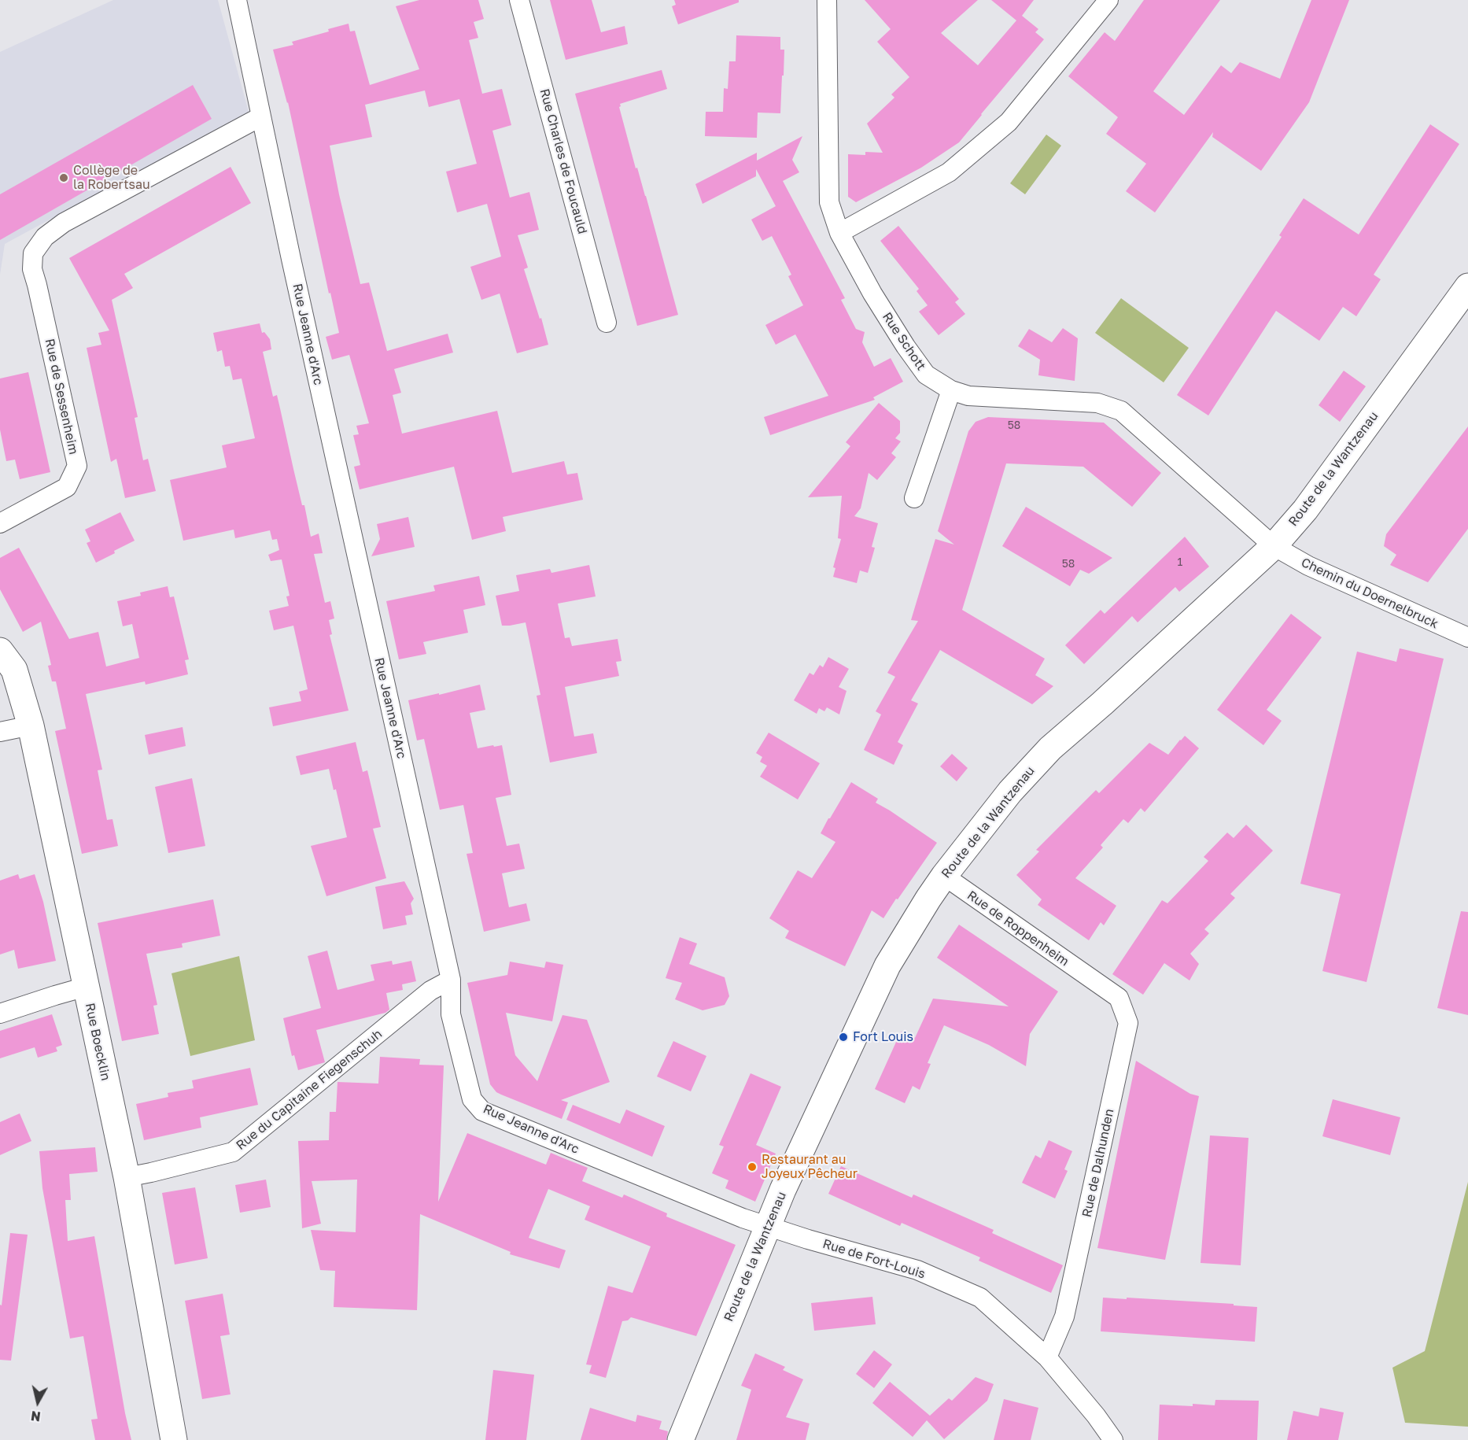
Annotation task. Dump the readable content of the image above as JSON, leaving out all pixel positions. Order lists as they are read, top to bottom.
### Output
{
  "streets": {
    "street": [
      "Rue Charles de Foucauld",
      "Rue Jeanne d'Arc",
      "Rue Schott",
      "Rue de Sessenheim",
      "Route de la Wantzenau",
      "Chemin du Doernelbruck",
      "Rue de Roppenheim",
      "Rue Boecklin",
      "Rue du Capitaine Fiegenschuh",
      "Rue de Dalhunden",
      "Rue de Fort-Louis"
    ]
  },
  "crossings": [
    ["Rue Jeanne d'Arc", "Rue de Sessenheim"],
    ["Rue Jeanne d'Arc", "Route de la Wantzenau"],
    ["Rue Jeanne d'Arc", "Rue du Capitaine Fiegenschuh"],
    ["Rue Jeanne d'Arc", "Rue de Fort-Louis"],
    ["Rue Schott", "Route de la Wantzenau"],
    ["Rue Schott", "Chemin du Doernelbruck"],
    ["Route de la Wantzenau", "Chemin du Doernelbruck"],
    ["Route de la Wantzenau", "Rue de Roppenheim"],
    ["Route de la Wantzenau", "Rue de Fort-Louis"],
    ["Rue de Roppenheim", "Rue de Dalhunden"],
    ["Rue Boecklin", "Rue du Capitaine Fiegenschuh"],
    ["Rue de Dalhunden", "Rue de Fort-Louis"]
  ],
  "places": ["Collège de la Robertsau", "Fort Louis", "Restaurant au Joyeux Pêcheur"],
  "house_numbers": ["58", "1", "58"],
  "north": "bottom"
}
